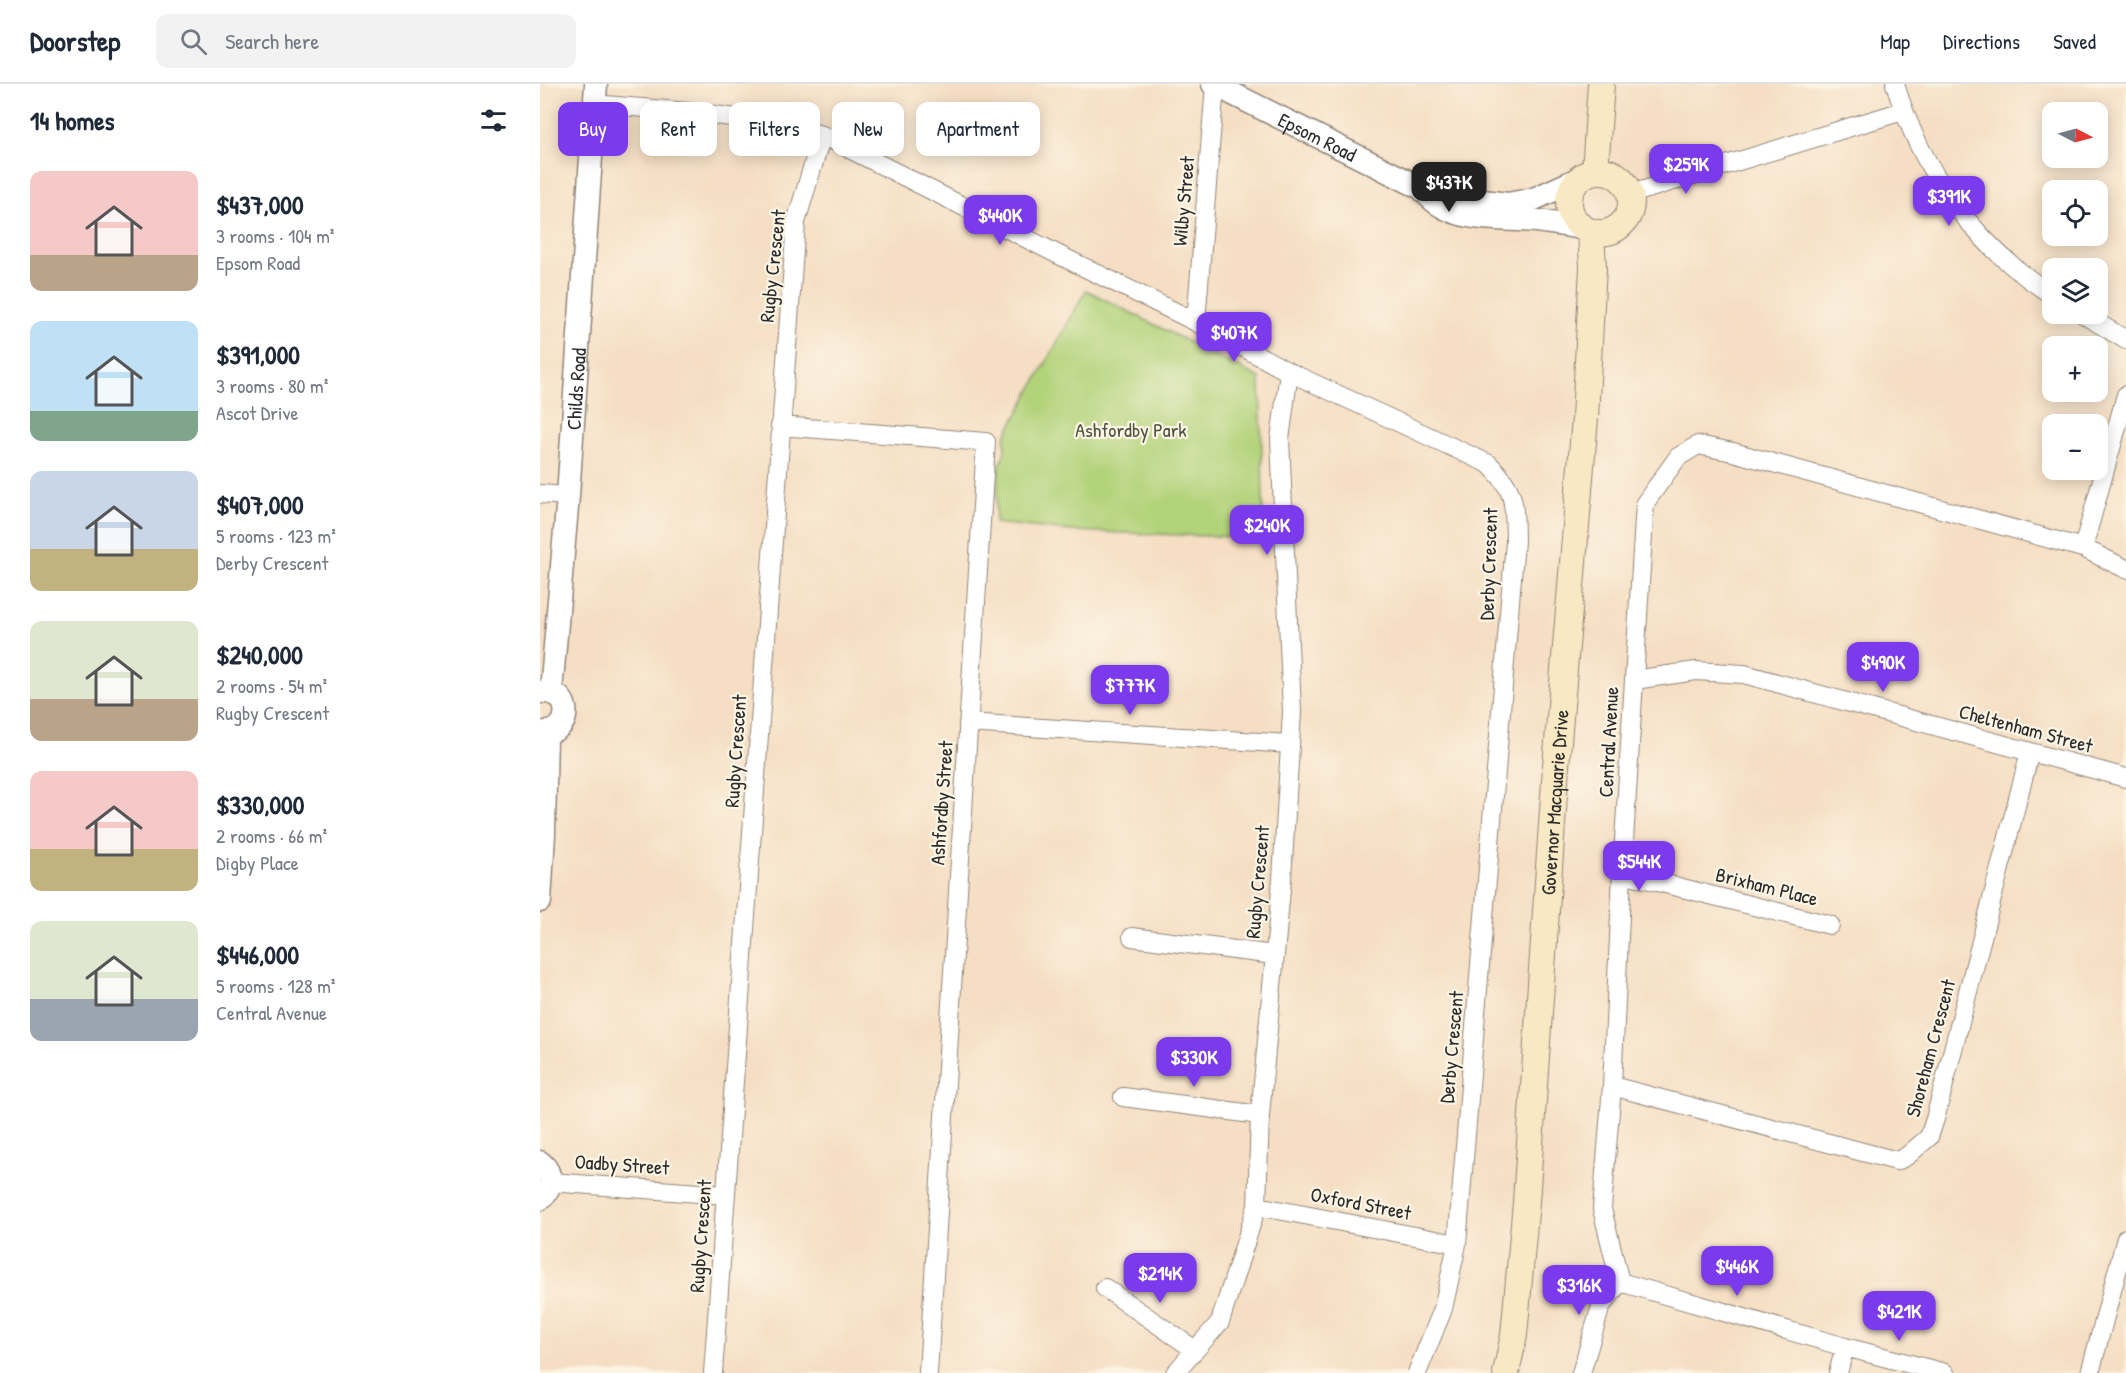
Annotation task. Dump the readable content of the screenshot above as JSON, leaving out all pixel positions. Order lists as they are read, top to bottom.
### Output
{
  "streets": {
    "main road": ["Governor Macquarie Drive"],
    "street": [
      "Epsom Road",
      "Wilby Street",
      "Rugby Crescent",
      "Childs Road",
      "Derby Crescent",
      "Cheltenham Street",
      "Central Avenue",
      "Ashfordby Street",
      "Brixham Place",
      "Shoreham Crescent",
      "Oadby Street",
      "Oxford Street"
    ]
  },
  "crossings": [
    ["Epsom Road", "Wilby Street"],
    ["Epsom Road", "Governor Macquarie Drive"],
    ["Wilby Street", "Derby Crescent"],
    ["Rugby Crescent", "Derby Crescent"],
    ["Rugby Crescent", "Ashfordby Street"],
    ["Rugby Crescent", "Oadby Street"],
    ["Rugby Crescent", "Oxford Street"],
    ["Childs Road", "Derby Crescent"],
    ["Derby Crescent", "Oxford Street"],
    ["Cheltenham Street", "Central Avenue"],
    ["Cheltenham Street", "Shoreham Crescent"],
    ["Central Avenue", "Brixham Place"],
    ["Central Avenue", "Shoreham Crescent"]
  ],
  "parks": ["Ashfordby Park"],
  "north": "right",
  "page": {
    "header": "Doorstep",
    "search": "Search here",
    "nav": ["Map", "Directions", "Saved"],
    "heading": "14 homes",
    "map_buttons": ["+", "−"],
    "chip": [
      "Buy",
      "Rent",
      "Filters",
      "New",
      "Apartment"
    ],
    "price": [
      "$259K",
      "$437K",
      "$391K",
      "$440K",
      "$407K",
      "$240K",
      "$490K",
      "$777K",
      "$544K",
      "$330K",
      "$446K",
      "$214K",
      "$316K",
      "$421K"
    ],
    "list": [
      {
        "name": "$437,000",
        "note": "3 rooms · 104 m² · Epsom Road"
      },
      {
        "name": "$391,000",
        "note": "3 rooms · 80 m² · Ascot Drive"
      },
      {
        "name": "$407,000",
        "note": "5 rooms · 123 m² · Derby Crescent"
      },
      {
        "name": "$240,000",
        "note": "2 rooms · 54 m² · Rugby Crescent"
      },
      {
        "name": "$330,000",
        "note": "2 rooms · 66 m² · Digby Place"
      },
      {
        "name": "$446,000",
        "note": "5 rooms · 128 m² · Central Avenue"
      }
    ]
  }
}
